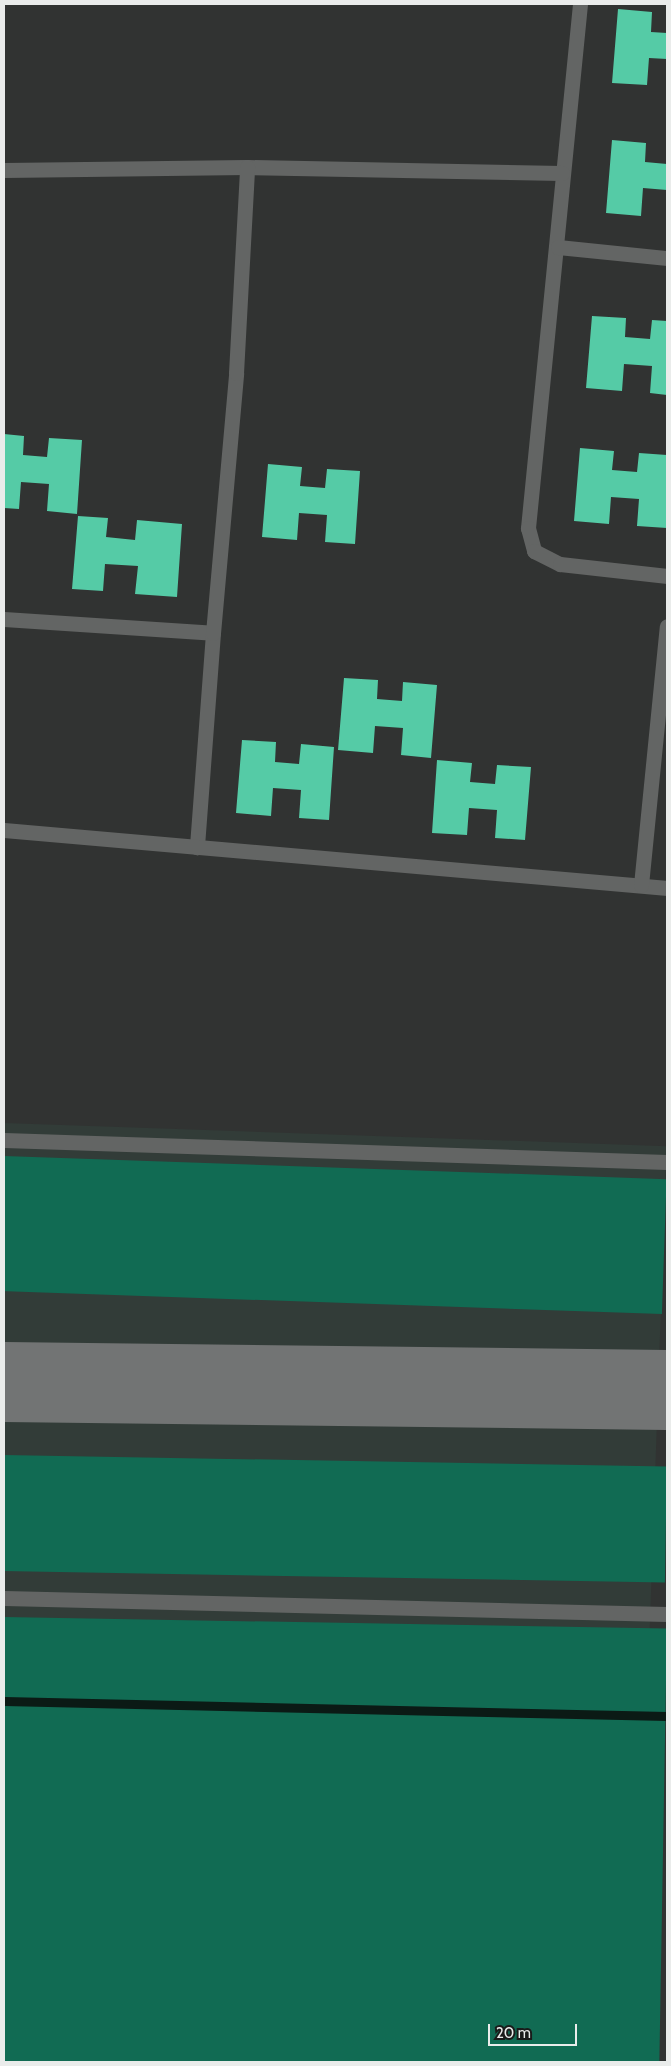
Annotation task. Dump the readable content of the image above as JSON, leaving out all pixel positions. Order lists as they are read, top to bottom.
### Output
{
  "scale_bar": "20 m"
}
